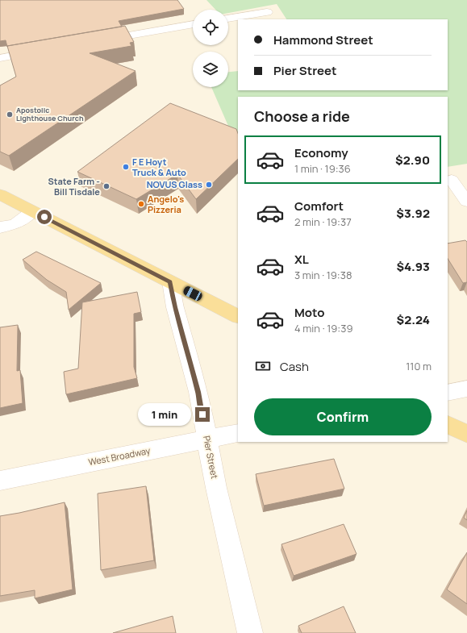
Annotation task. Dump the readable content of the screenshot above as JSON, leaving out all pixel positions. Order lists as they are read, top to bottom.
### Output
{
  "streets": {
    "street": ["West Broadway", "Pier Street"]
  },
  "crossings": [
    ["West Broadway", "Pier Street"]
  ],
  "places": [
    "Apostolic Lighthouse Church",
    "F E Hoyt Truck & Auto",
    "NOVUS Glass",
    "State Farm - Bill Tisdale",
    "Angelo's Pizzeria"
  ],
  "page": {
    "banner": ["Hammond Street", "Pier Street"],
    "heading": "Choose a ride",
    "list": [
      {
        "name": "Economy",
        "note": "1 min · 19:36",
        "value": "$2.90"
      },
      {
        "name": "Comfort",
        "note": "2 min · 19:37",
        "value": "$3.92"
      },
      {
        "name": "XL",
        "note": "3 min · 19:38",
        "value": "$4.93"
      },
      {
        "name": "Moto",
        "note": "4 min · 19:39",
        "value": "$2.24"
      }
    ],
    "pay": ["Cash", "110 m"],
    "buttons": "Confirm",
    "bubble": "1 min"
  }
}
